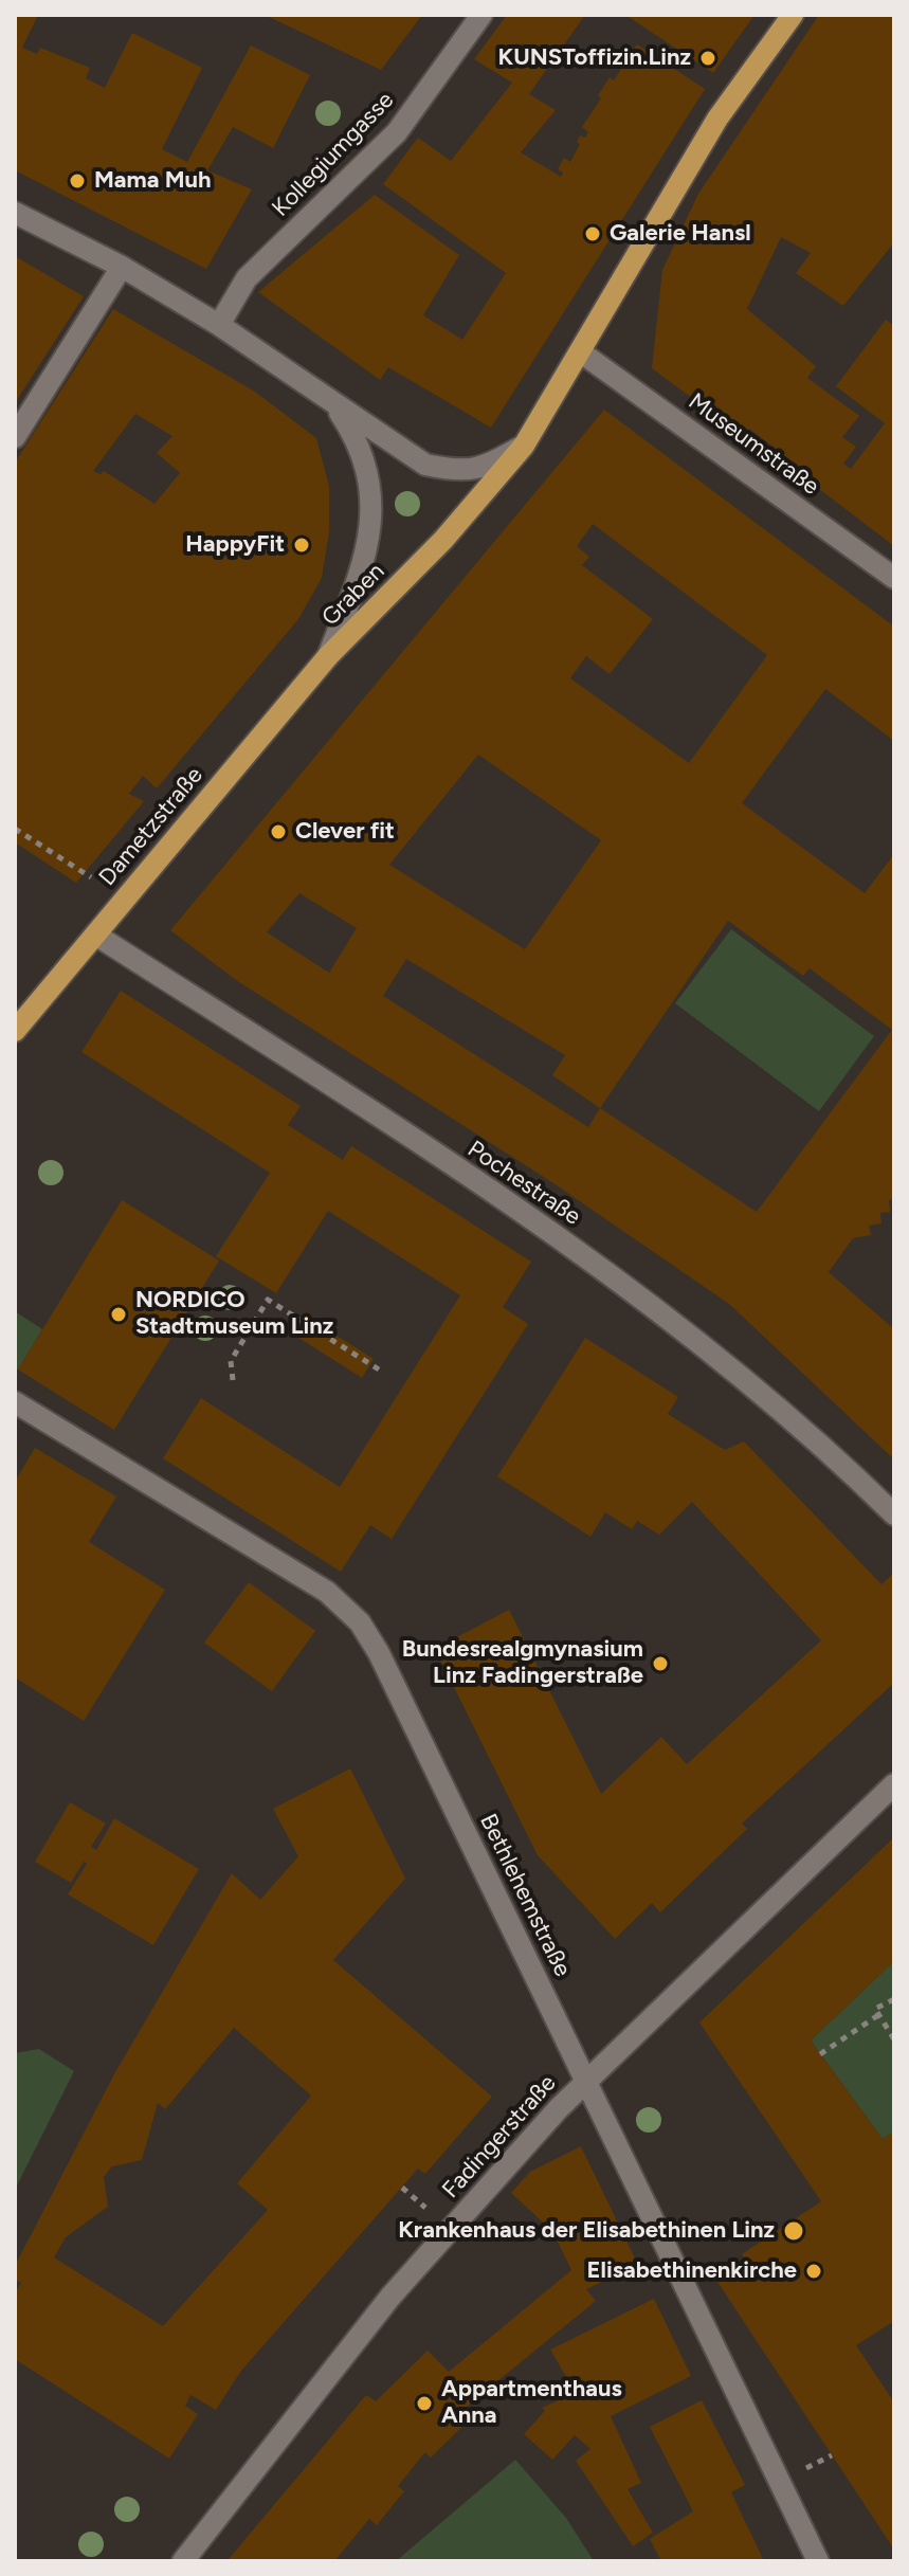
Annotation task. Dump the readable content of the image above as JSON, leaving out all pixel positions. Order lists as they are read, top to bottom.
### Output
{
  "streets": {
    "main road": ["Graben", "Dametzstraße"],
    "street": [
      "Kollegiumgasse",
      "Museumstraße",
      "Pochestraße",
      "Bethlehemstraße",
      "Fadingerstraße"
    ]
  },
  "crossings": [
    ["Kollegiumgasse", "Graben"],
    ["Museumstraße", "Graben"],
    ["Graben", "Dametzstraße"],
    ["Dametzstraße", "Pochestraße"],
    ["Bethlehemstraße", "Fadingerstraße"]
  ],
  "places": [
    "KUNSToffizin.Linz",
    "Mama Muh",
    "Galerie Hansl",
    "HappyFit",
    "Clever fit",
    "NORDICO Stadtmuseum Linz",
    "Bundesrealgmynasium Linz Fadingerstraße",
    "Krankenhaus der Elisabethinen Linz",
    "Elisabethinenkirche",
    "Appartmenthaus Anna"
  ]
}
